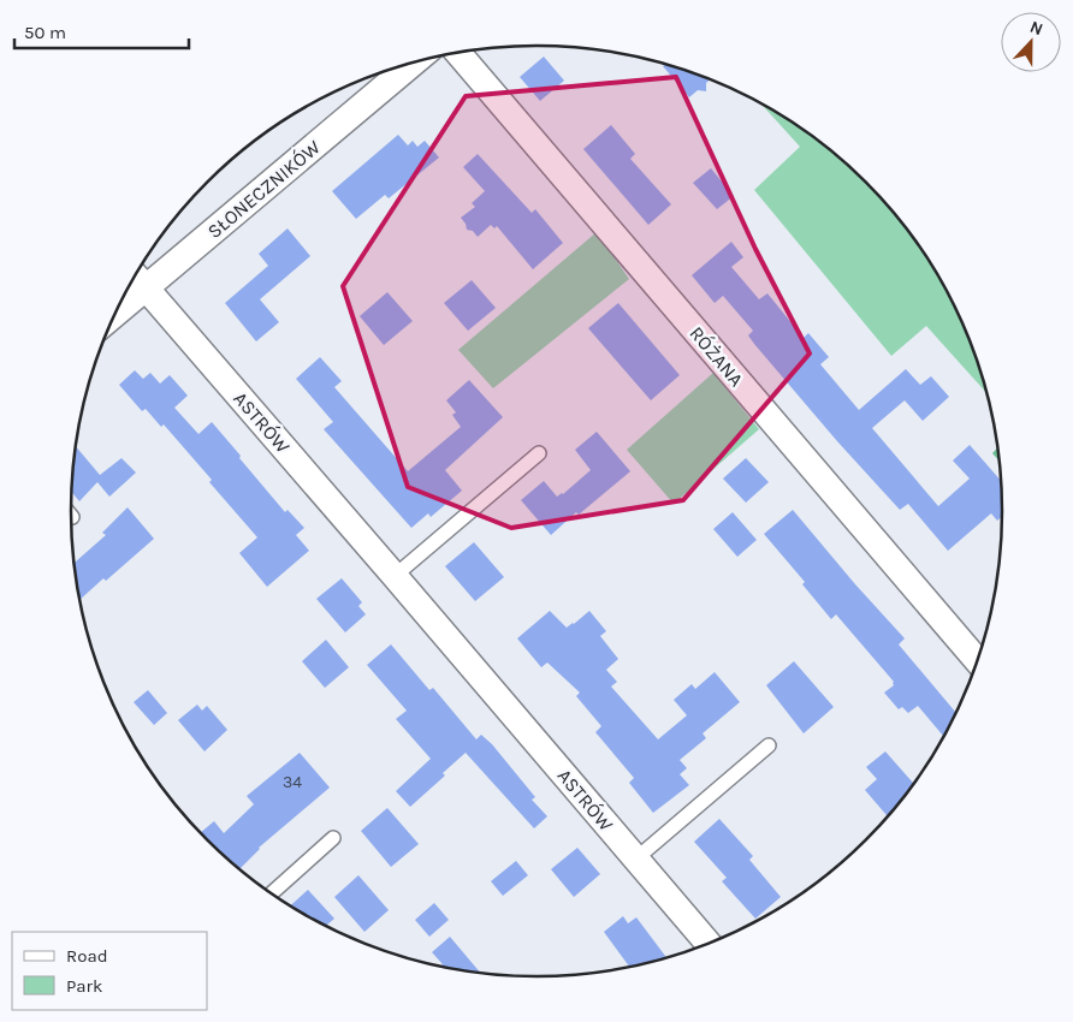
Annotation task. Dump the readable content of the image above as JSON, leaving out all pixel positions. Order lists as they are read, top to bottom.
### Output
{
  "streets": {
    "street": ["SŁONECZNIKÓW", "RÓŻANA", "ASTRÓW"]
  },
  "crossings": [
    ["SŁONECZNIKÓW", "ASTRÓW"]
  ],
  "house_numbers": ["34"],
  "legend": ["Road", "Park"],
  "scale_bar": "50 m",
  "north": "top"
}
